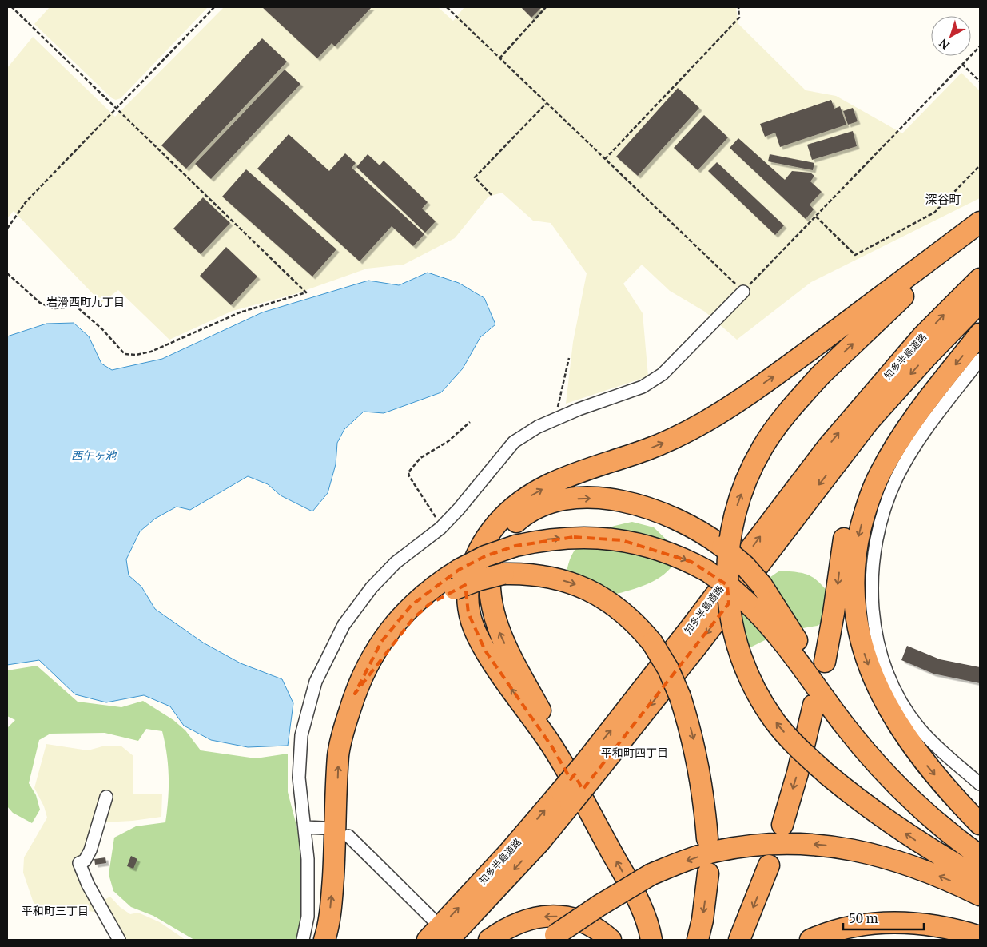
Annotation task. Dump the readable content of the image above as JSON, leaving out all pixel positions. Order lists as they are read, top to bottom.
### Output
{
  "streets": {
    "highway": ["知多半島道路"]
  },
  "districts": [
    "深谷町",
    "岩滑西町九丁目",
    "平和町四丁目",
    "平和町三丁目"
  ],
  "water": ["西午ヶ池"],
  "scale_bar": "50 m",
  "north": "bottom left"
}
